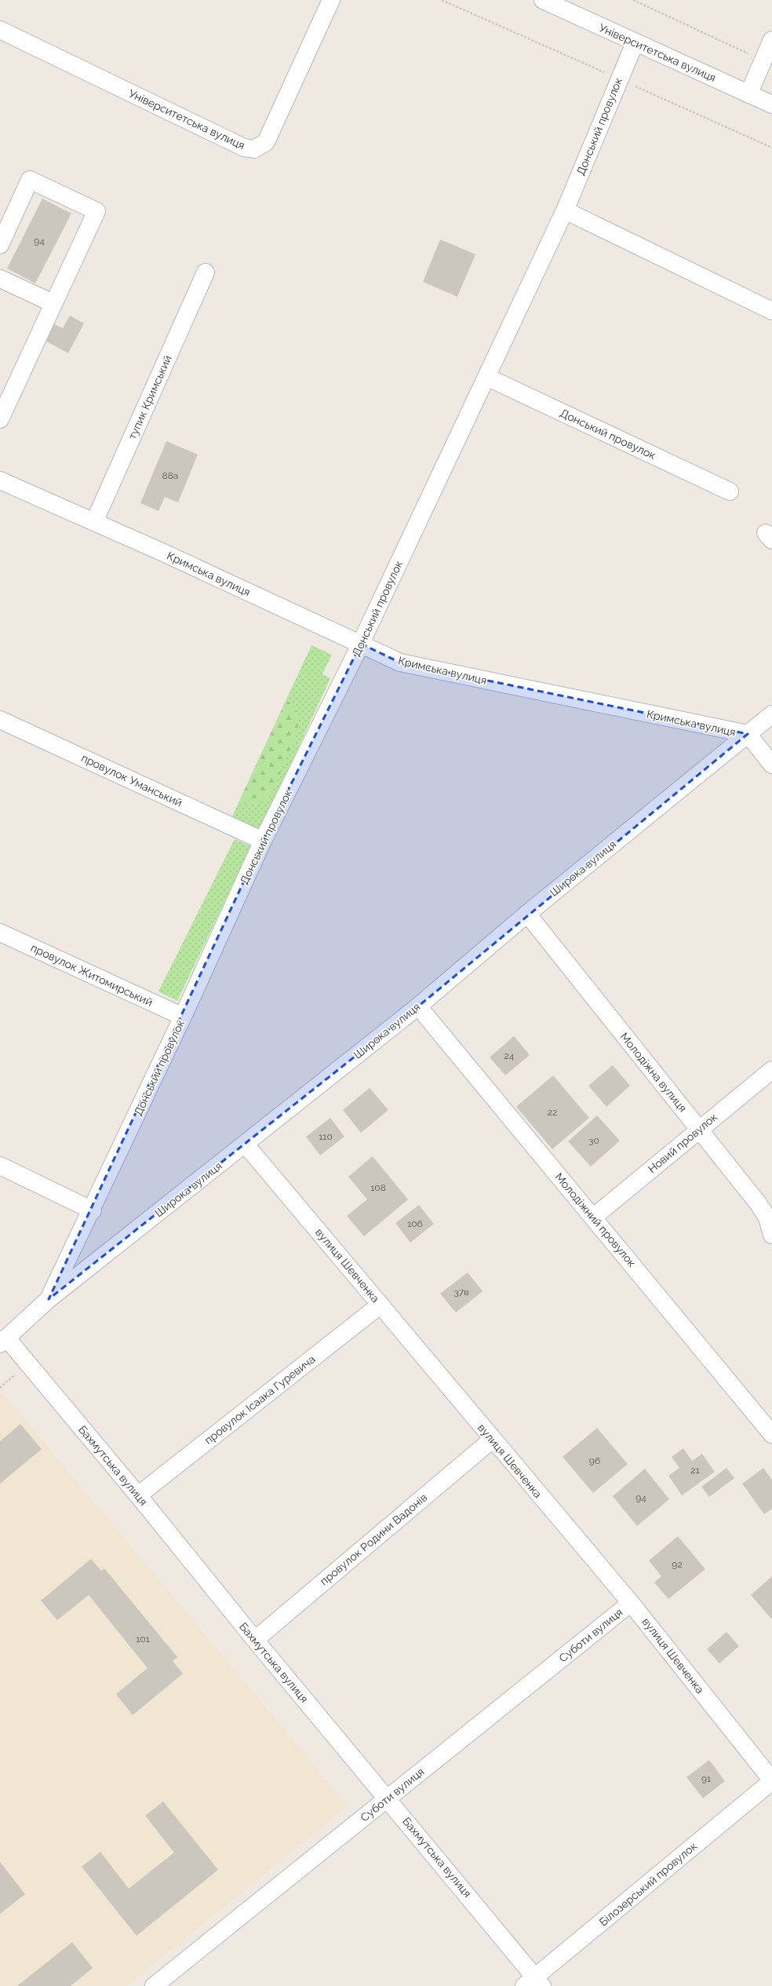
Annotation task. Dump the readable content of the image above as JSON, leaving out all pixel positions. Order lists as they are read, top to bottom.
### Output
{
  "streets": {
    "street": [
      "Університетська вулиця",
      "Донський провулок",
      "тупик Кримський",
      "Кримська вулиця",
      "провулок Уманський",
      "Широка вулиця",
      "провулок Житомирський",
      "Молодіжна вулиця",
      "Новий провулок",
      "Молодіжний провулок",
      "вулиця Шевченка",
      "провулок Ісаака Гуревича",
      "Бахмутська вулиця",
      "провулок Родини Вадонів",
      "Суботи вулиця",
      "Білозерський провулок"
    ]
  },
  "crossings": [
    ["Університетська вулиця", "Донський провулок"],
    ["Донський провулок", "Кримська вулиця"],
    ["Донський провулок", "провулок Уманський"],
    ["Донський провулок", "Широка вулиця"],
    ["Донський провулок", "провулок Житомирський"],
    ["тупик Кримський", "Кримська вулиця"],
    ["Кримська вулиця", "Широка вулиця"],
    ["Широка вулиця", "Молодіжна вулиця"],
    ["Широка вулиця", "Молодіжний провулок"],
    ["Широка вулиця", "вулиця Шевченка"],
    ["Широка вулиця", "Бахмутська вулиця"],
    ["Молодіжна вулиця", "Новий провулок"],
    ["Новий провулок", "Молодіжний провулок"],
    ["вулиця Шевченка", "провулок Ісаака Гуревича"],
    ["вулиця Шевченка", "провулок Родини Вадонів"],
    ["вулиця Шевченка", "Суботи вулиця"],
    ["вулиця Шевченка", "Білозерський провулок"],
    ["провулок Ісаака Гуревича", "Бахмутська вулиця"],
    ["Бахмутська вулиця", "провулок Родини Вадонів"],
    ["Бахмутська вулиця", "Суботи вулиця"],
    ["Бахмутська вулиця", "Білозерський провулок"]
  ],
  "house_numbers": [
    "94",
    "88а",
    "24",
    "22",
    "110",
    "30",
    "108",
    "106",
    "37в",
    "96",
    "21",
    "94",
    "92",
    "101",
    "91"
  ]
}
